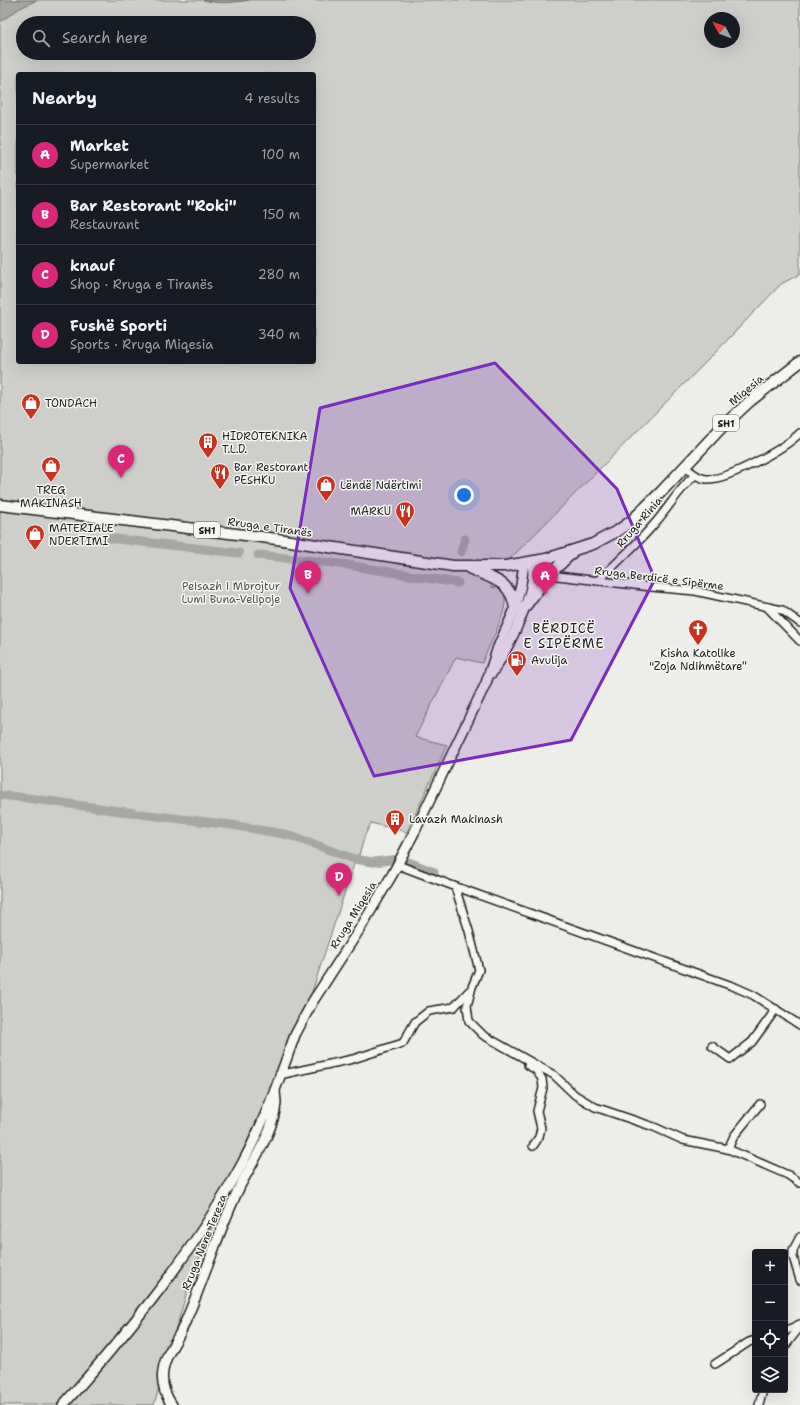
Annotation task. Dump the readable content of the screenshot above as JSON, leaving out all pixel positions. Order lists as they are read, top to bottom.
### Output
{
  "streets": {
    "main road": [
      "Miqesia",
      "SH1",
      "Rruga e Tiranës",
      "Rruga Miqesia",
      "Rruga Nene Tereza"
    ],
    "street": ["Rruga Rinia", "Rruga Berdicë e Sipërme"]
  },
  "crossings": [
    ["Miqesia", "SH1"],
    ["SH1", "Rruga e Tiranës"],
    ["SH1", "Rruga Miqesia"],
    ["Rruga Rinia", "Rruga Berdicë e Sipërme"],
    ["Rruga Miqesia", "Rruga Nene Tereza"]
  ],
  "districts": ["BËRDICË E SIPËRME"],
  "parks": ["Peisazh i Mbrojtur Lumi Buna-Velipoje"],
  "places": {
    "shop": [
      "TONDACH",
      "TREG MAKINASH",
      "Lëndë Ndërtimi",
      "MATERIALE NDERTIMI"
    ],
    "building": ["HIDROTEKNIKA T.L.D.", "Lavazh Makinash"],
    "restaurant": ["Bar Restorant PESHKU", "MARKU"],
    "church": ["Kisha Katolike \"Zoja Ndihmëtare\""],
    "fuel station": ["Avulija"]
  },
  "north": "top left",
  "page": {
    "search": "Search here",
    "heading": ["Nearby", "4 results"],
    "list": [
      {
        "mark": "A",
        "name": "Market",
        "note": "Supermarket",
        "value": "100 m"
      },
      {
        "mark": "B",
        "name": "Bar Restorant \"Roki\"",
        "note": "Restaurant",
        "value": "150 m"
      },
      {
        "mark": "C",
        "name": "knauf",
        "note": "Shop · Rruga e Tiranës",
        "value": "280 m"
      },
      {
        "mark": "D",
        "name": "Fushë Sporti",
        "note": "Sports · Rruga Miqesia",
        "value": "340 m"
      }
    ],
    "pins": [
      "C",
      "B",
      "A",
      "D"
    ],
    "map_buttons": ["+", "−"]
  }
}
